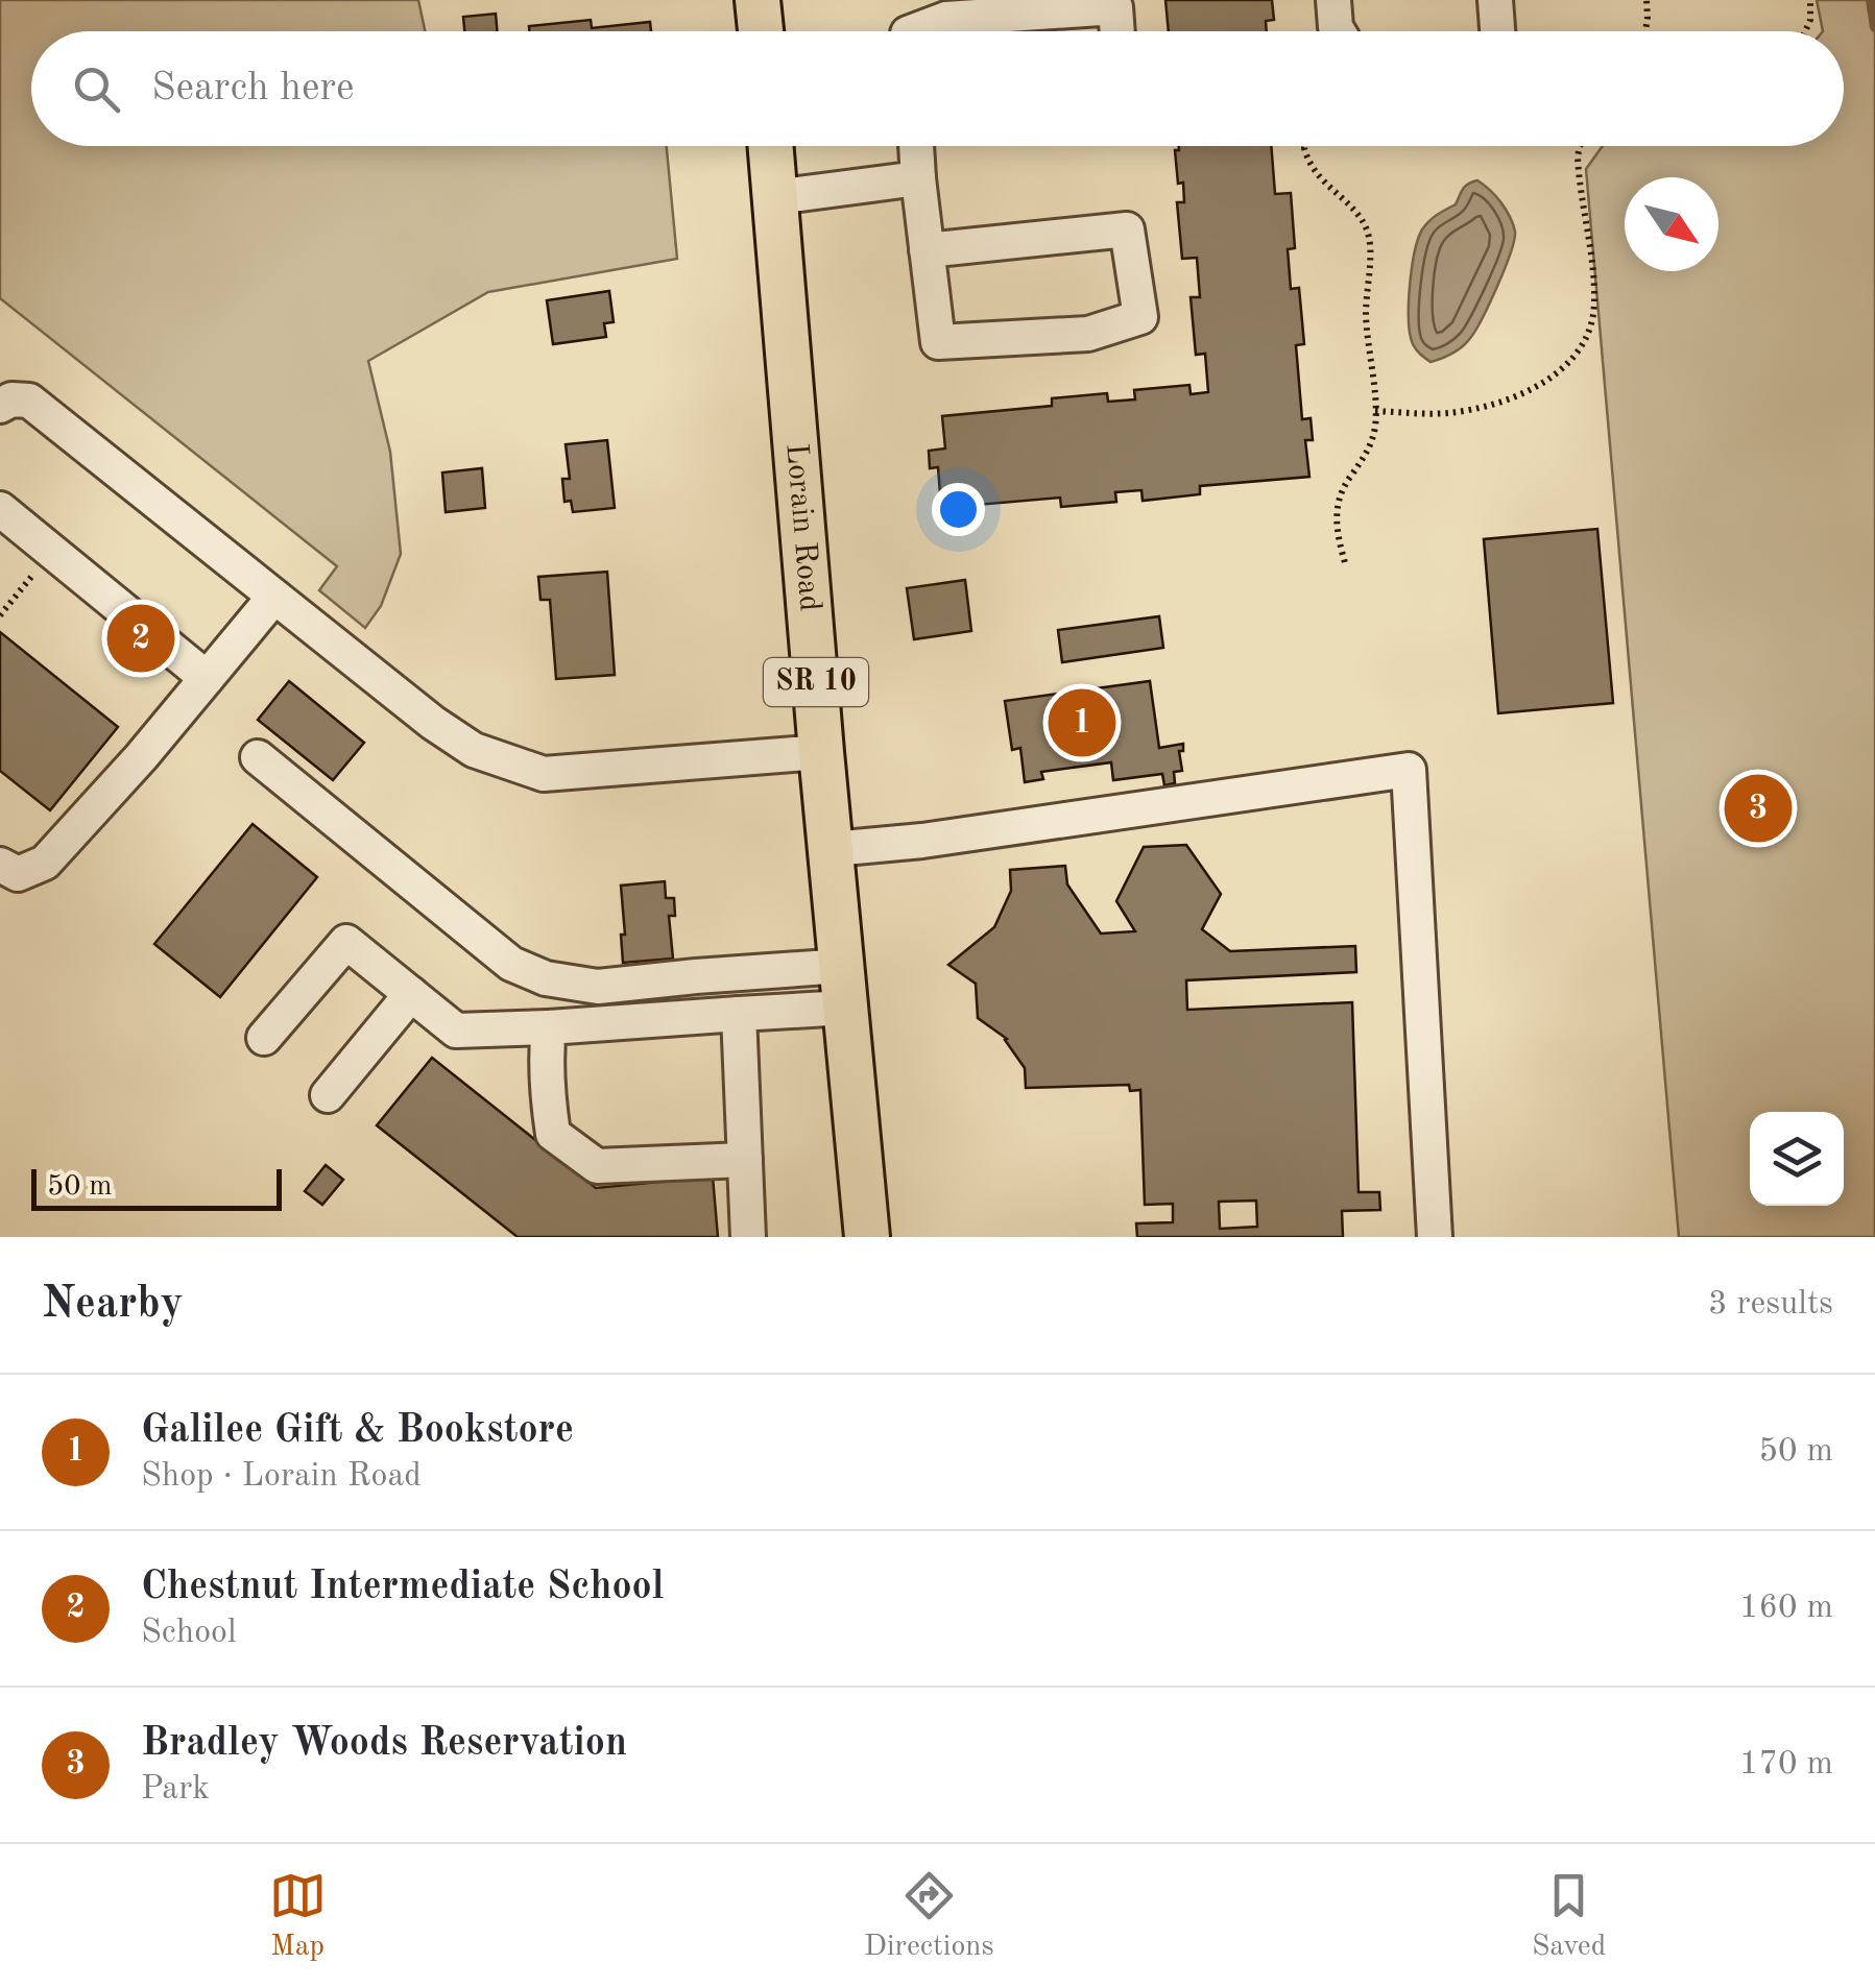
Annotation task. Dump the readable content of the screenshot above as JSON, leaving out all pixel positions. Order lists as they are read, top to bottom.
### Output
{
  "streets": {
    "main road": ["Lorain Road", "SR 10"]
  },
  "scale_bar": "50 m",
  "north": "bottom right",
  "page": {
    "search": "Search here",
    "pins": ["2", "1", "3"],
    "scale": "50 m",
    "heading": ["Nearby", "3 results"],
    "list": [
      {
        "mark": "1",
        "name": "Galilee Gift & Bookstore",
        "note": "Shop · Lorain Road",
        "value": "50 m"
      },
      {
        "mark": "2",
        "name": "Chestnut Intermediate School",
        "note": "School",
        "value": "160 m"
      },
      {
        "mark": "3",
        "name": "Bradley Woods Reservation",
        "note": "Park",
        "value": "170 m"
      }
    ],
    "nav": ["Map", "Directions", "Saved"]
  }
}
